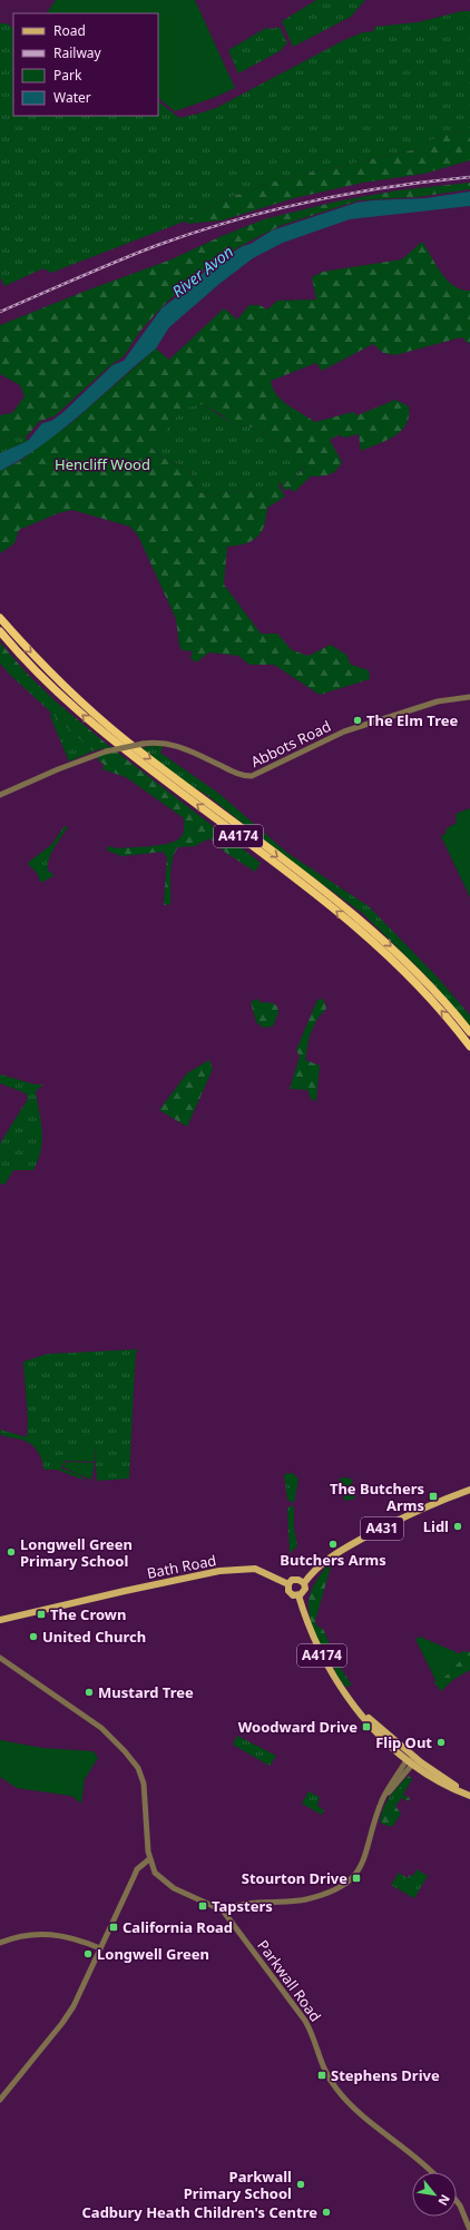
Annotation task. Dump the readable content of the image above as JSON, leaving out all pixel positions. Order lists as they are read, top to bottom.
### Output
{
  "streets": {
    "highway": ["A4174"],
    "main road": ["A431", "Bath Road"],
    "street": ["Abbots Road", "Parkwall Road"]
  },
  "crossings": [
    ["A4174", "A431"],
    ["A4174", "Bath Road"],
    ["A431", "Bath Road"]
  ],
  "water": ["River Avon"],
  "parks": ["Hencliff Wood"],
  "places": {
    "other": [
      "The Elm Tree",
      "Lidl",
      "Butchers Arms",
      "Longwell Green Primary School",
      "United Church",
      "Mustard Tree",
      "Flip Out",
      "Longwell Green",
      "Parkwall Primary School",
      "Cadbury Heath Children's Centre"
    ],
    "transit": [
      "The Butchers Arms",
      "The Crown",
      "Woodward Drive",
      "Stourton Drive",
      "Tapsters",
      "California Road",
      "Stephens Drive"
    ]
  },
  "legend": [
    "Road",
    "Railway",
    "Park",
    "Water"
  ],
  "north": "bottom right"
}
